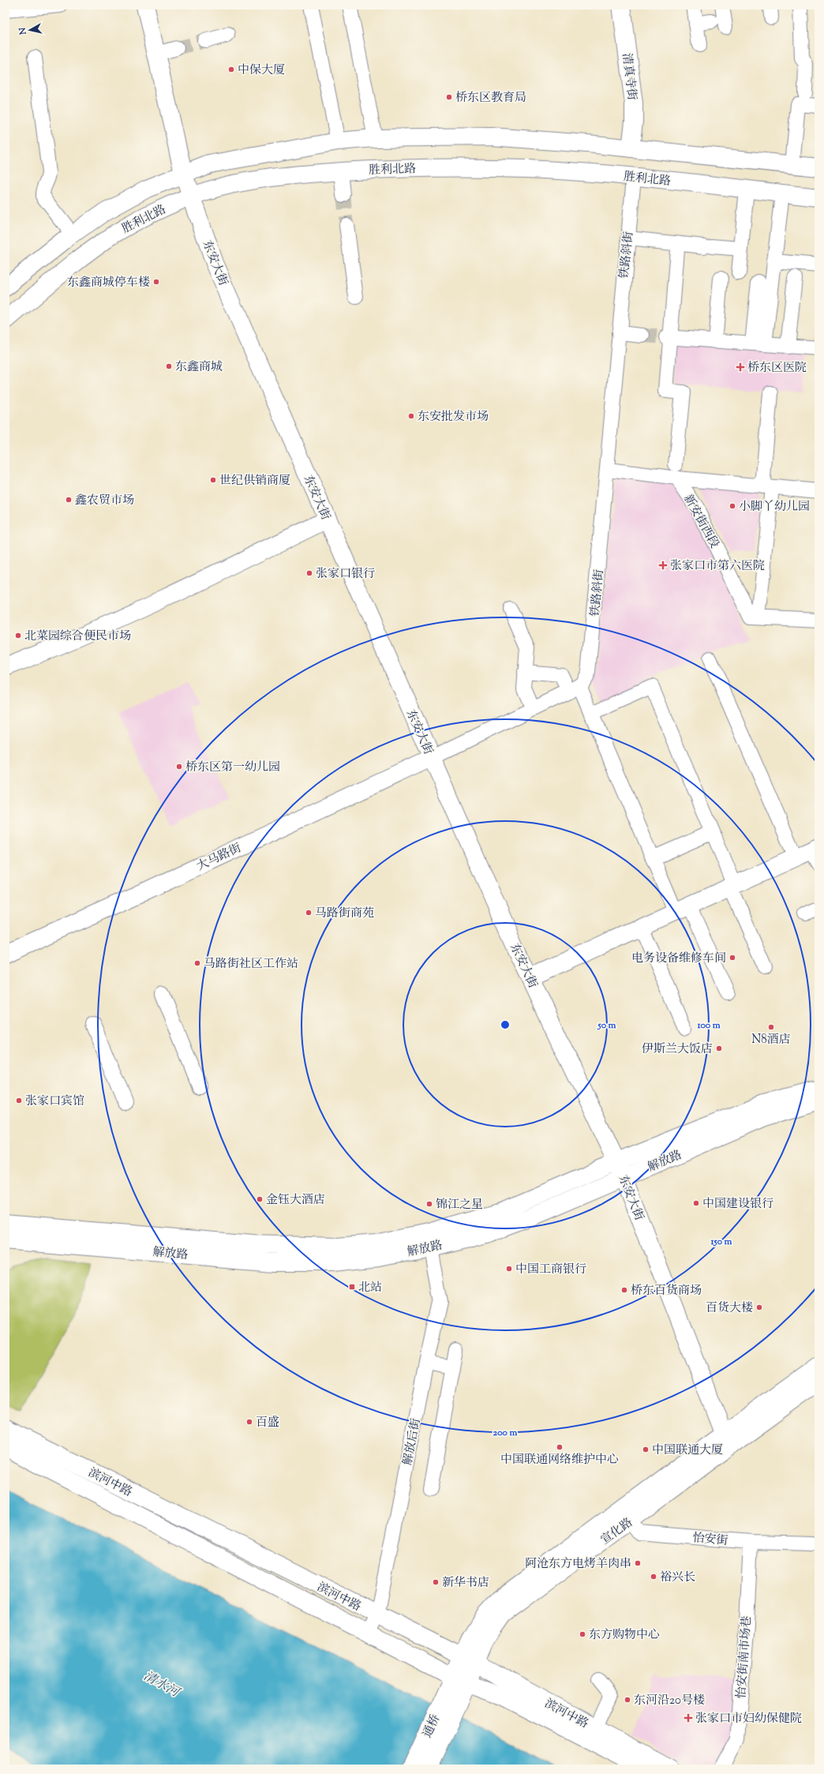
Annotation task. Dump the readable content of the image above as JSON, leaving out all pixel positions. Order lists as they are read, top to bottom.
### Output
{
  "streets": {
    "main road": [
      "清真寺街",
      "胜利北路",
      "东安大街",
      "大马路街",
      "解放路",
      "滨河中路",
      "宣化路",
      "通桥"
    ],
    "street": [
      "铁路斜街",
      "新安街西段",
      "解放后街",
      "怡安街",
      "怡安街南市场巷"
    ]
  },
  "crossings": [
    ["清真寺街", "胜利北路"],
    ["胜利北路", "铁路斜街"],
    ["胜利北路", "东安大街"],
    ["东安大街", "大马路街"],
    ["东安大街", "解放路"],
    ["东安大街", "宣化路"],
    ["解放路", "解放后街"],
    ["解放后街", "滨河中路"],
    ["滨河中路", "宣化路"],
    ["滨河中路", "通桥"],
    ["宣化路", "怡安街"],
    ["宣化路", "通桥"],
    ["怡安街", "怡安街南市场巷"]
  ],
  "water": ["清水河"],
  "places": {
    "other": [
      "中保大厦",
      "桥东区教育局",
      "东鑫商城停车楼",
      "东鑫商城",
      "东安批发市场",
      "世纪供销商厦",
      "鑫农贸市场",
      "小脚丫幼儿园",
      "张家口银行",
      "北菜园综合便民市场",
      "桥东区第一幼儿园",
      "马路街商苑",
      "电务设备维修车间",
      "马路街社区工作站",
      "N8酒店",
      "伊斯兰大饭店",
      "张家口宾馆",
      "金钰大酒店",
      "中国建设银行",
      "锦江之星",
      "中国工商银行",
      "桥东百货商场",
      "百货大楼",
      "百盛",
      "中国联通网络维护中心",
      "中国联通大厦",
      "阿沧东方电烤羊肉串",
      "裕兴长",
      "新华书店",
      "东方购物中心",
      "东河沿20号楼"
    ],
    "health": ["桥东区医院", "张家口市第六医院", "张家口市妇幼保健院"],
    "transit": ["北站"]
  },
  "north": "left",
  "rings": [
    "50 m",
    "100 m",
    "150 m",
    "200 m"
  ]
}
